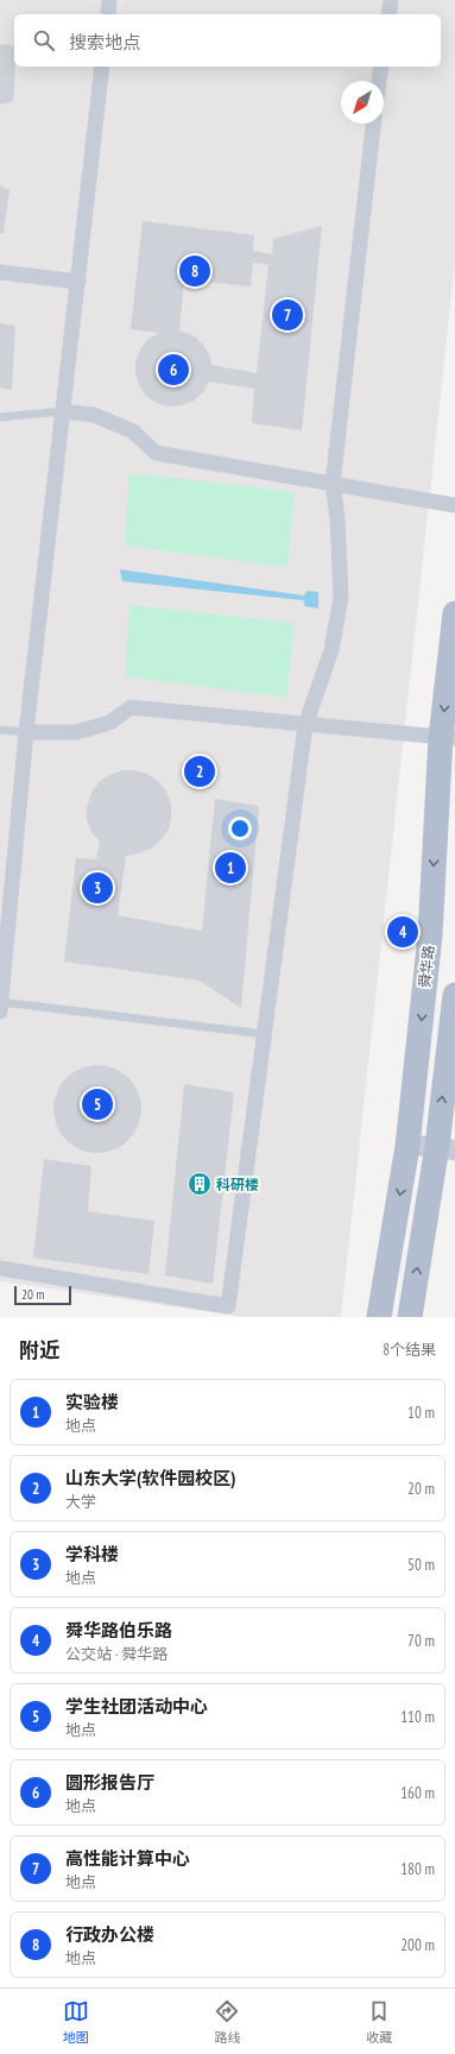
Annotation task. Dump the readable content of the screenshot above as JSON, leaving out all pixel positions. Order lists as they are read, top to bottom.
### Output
{
  "streets": {
    "main road": ["舜华路"]
  },
  "places": {
    "building": ["科研楼"]
  },
  "scale_bar": "20 m",
  "north": "bottom left",
  "page": {
    "search": "搜索地点",
    "pins": [
      "8",
      "7",
      "6",
      "2",
      "1",
      "3",
      "4",
      "5"
    ],
    "scale": "20 m",
    "heading": ["附近", "8个结果"],
    "list": [
      {
        "mark": "1",
        "name": "实验楼",
        "note": "地点",
        "value": "10 m"
      },
      {
        "mark": "2",
        "name": "山东大学(软件园校区)",
        "note": "大学",
        "value": "20 m"
      },
      {
        "mark": "3",
        "name": "学科楼",
        "note": "地点",
        "value": "50 m"
      },
      {
        "mark": "4",
        "name": "舜华路伯乐路",
        "note": "公交站 · 舜华路",
        "value": "70 m"
      },
      {
        "mark": "5",
        "name": "学生社团活动中心",
        "note": "地点",
        "value": "110 m"
      },
      {
        "mark": "6",
        "name": "圆形报告厅",
        "note": "地点",
        "value": "160 m"
      },
      {
        "mark": "7",
        "name": "高性能计算中心",
        "note": "地点",
        "value": "180 m"
      },
      {
        "mark": "8",
        "name": "行政办公楼",
        "note": "地点",
        "value": "200 m"
      }
    ],
    "nav": ["地图", "路线", "收藏"]
  }
}
